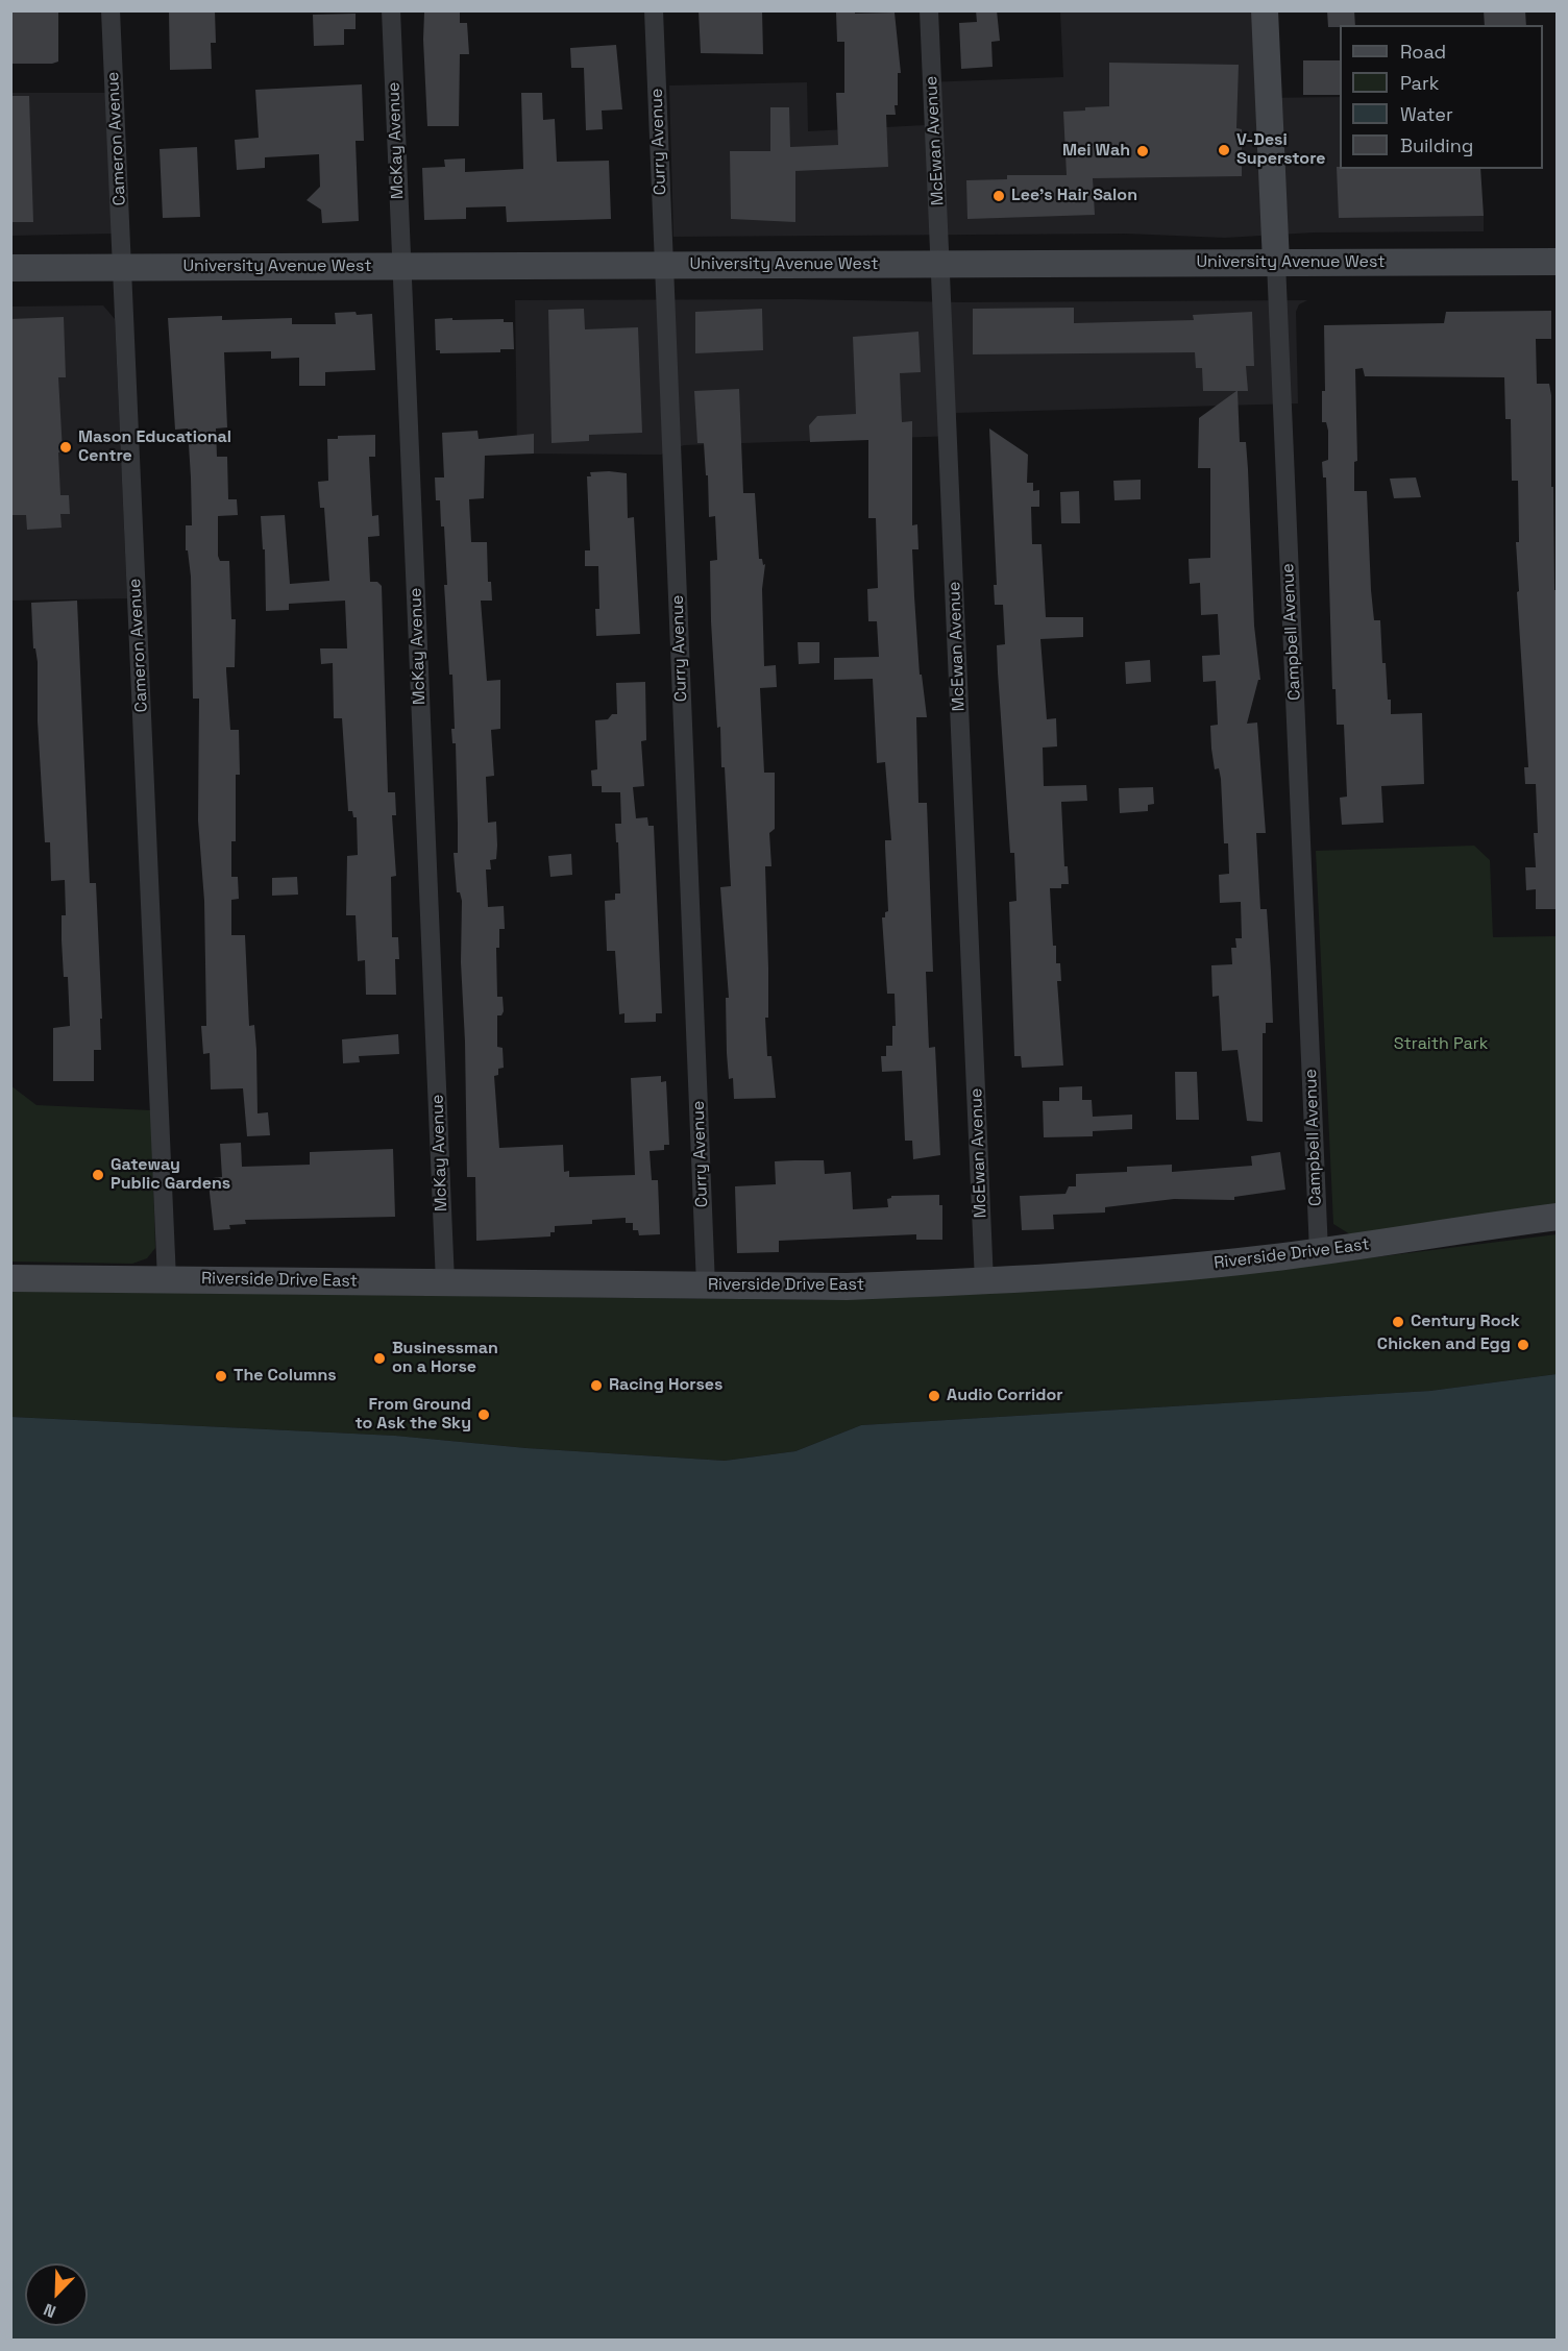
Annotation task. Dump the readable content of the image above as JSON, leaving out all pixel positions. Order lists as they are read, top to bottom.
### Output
{
  "streets": {
    "main road": ["University Avenue West", "Campbell Avenue", "Riverside Drive East"],
    "street": [
      "Cameron Avenue",
      "McKay Avenue",
      "McEwan Avenue",
      "Curry Avenue"
    ]
  },
  "crossings": [
    ["Cameron Avenue", "University Avenue West"],
    ["Cameron Avenue", "Riverside Drive East"],
    ["McKay Avenue", "University Avenue West"],
    ["McKay Avenue", "Riverside Drive East"],
    ["McEwan Avenue", "University Avenue West"],
    ["McEwan Avenue", "Riverside Drive East"],
    ["Curry Avenue", "University Avenue West"],
    ["Curry Avenue", "Riverside Drive East"],
    ["University Avenue West", "Campbell Avenue"],
    ["Campbell Avenue", "Riverside Drive East"]
  ],
  "parks": ["Straith Park"],
  "places": [
    "V-Desi Superstore",
    "Mei Wah",
    "Lee's Hair Salon",
    "Mason Educational Centre",
    "Gateway Public Gardens",
    "Century Rock",
    "Chicken and Egg",
    "Businessman on a Horse",
    "The Columns",
    "Racing Horses",
    "Audio Corridor",
    "From Ground to Ask the Sky"
  ],
  "legend": [
    "Road",
    "Park",
    "Water",
    "Building"
  ],
  "north": "bottom left"
}
